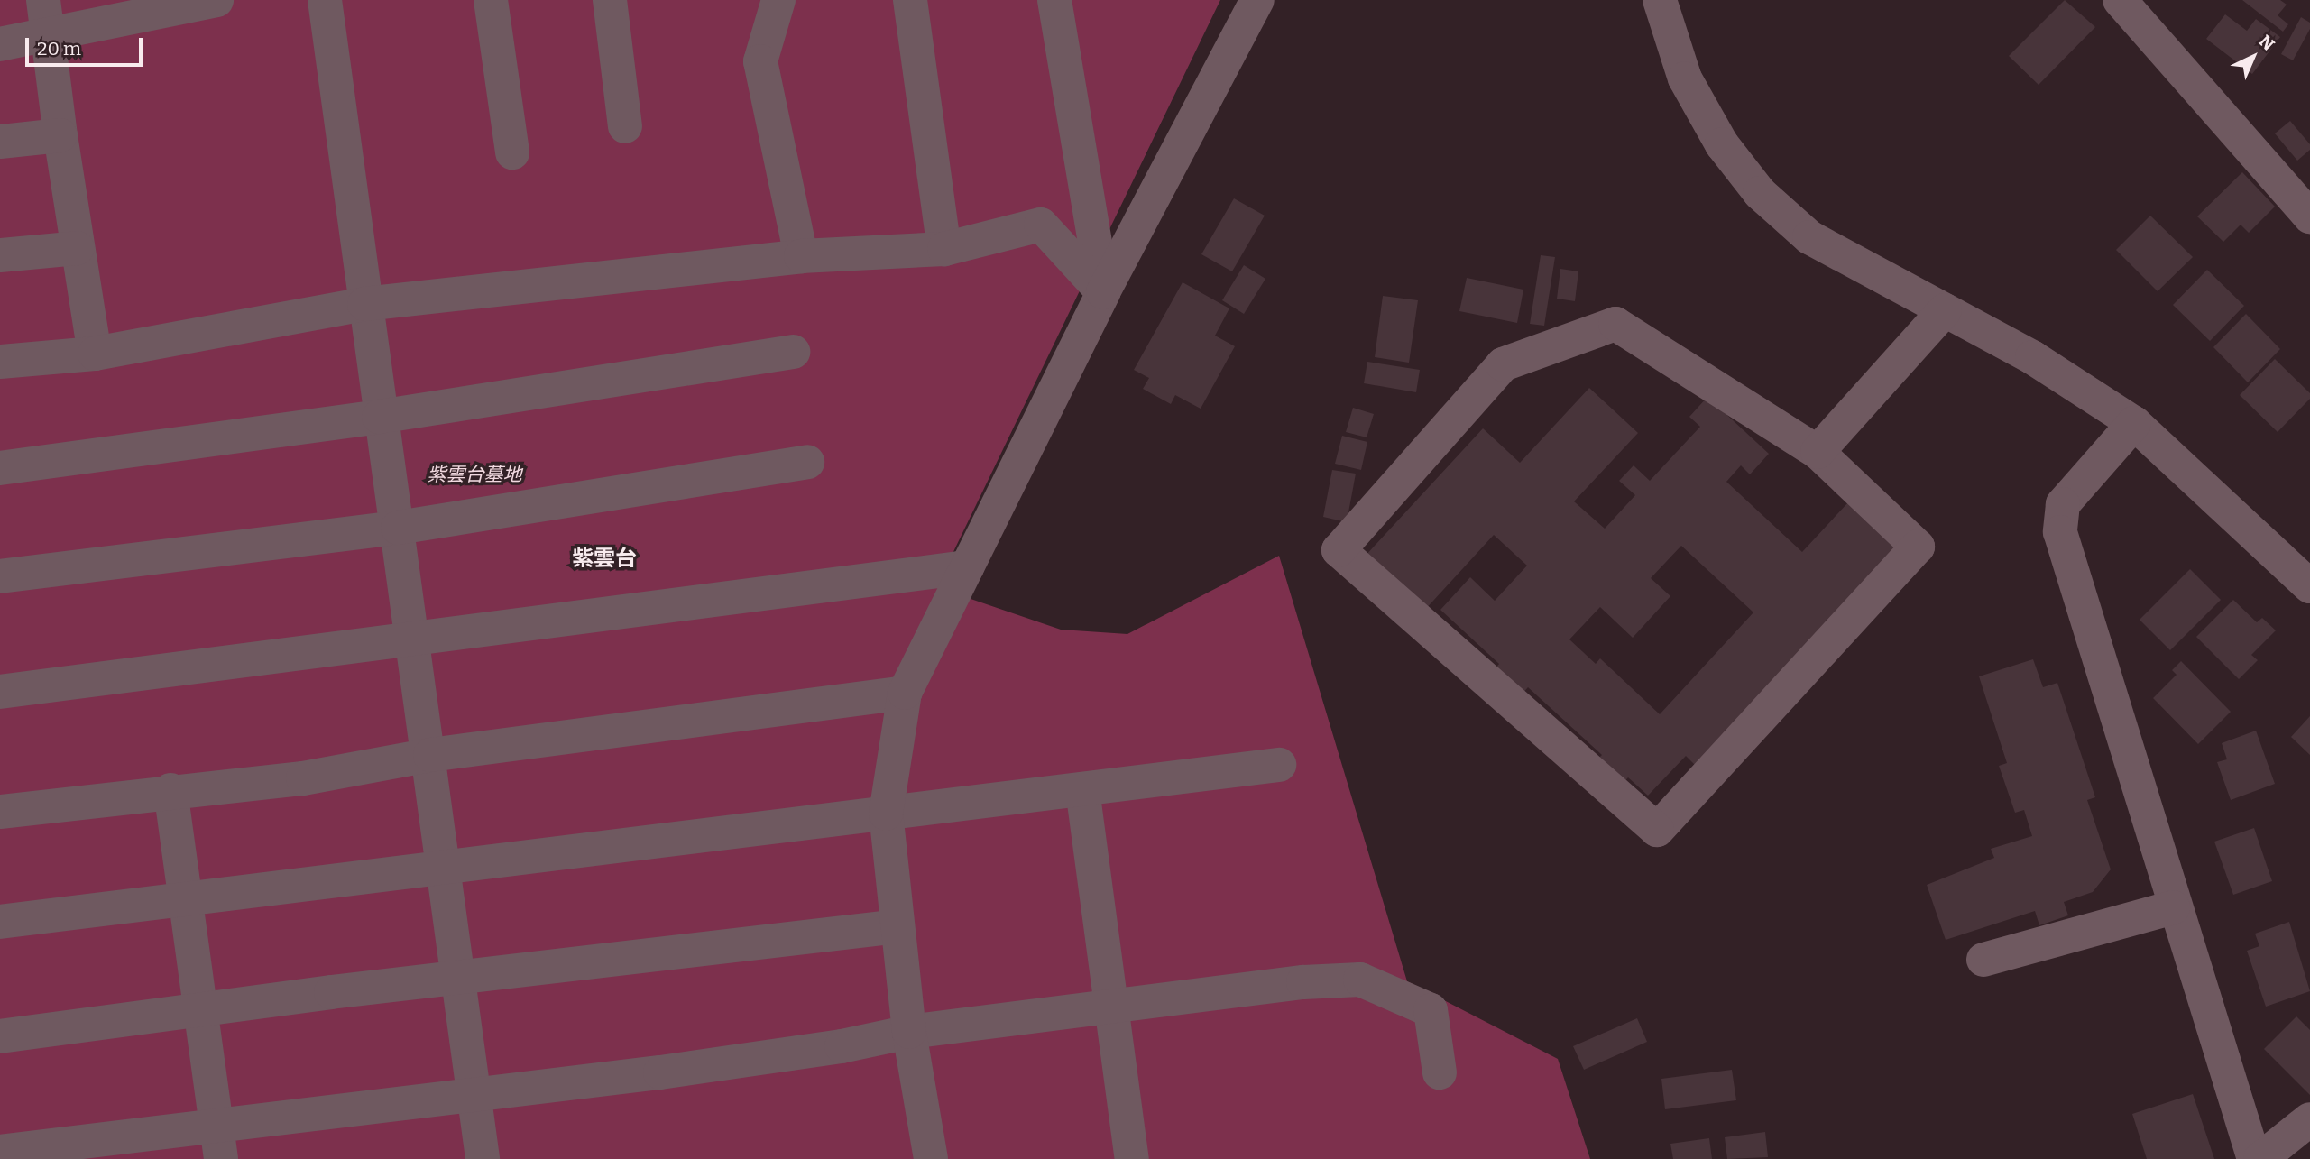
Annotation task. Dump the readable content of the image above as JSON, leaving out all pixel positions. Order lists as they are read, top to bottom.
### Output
{
  "districts": ["紫雲台"],
  "parks": ["紫雲台墓地"],
  "scale_bar": "20 m",
  "north": "top right"
}
